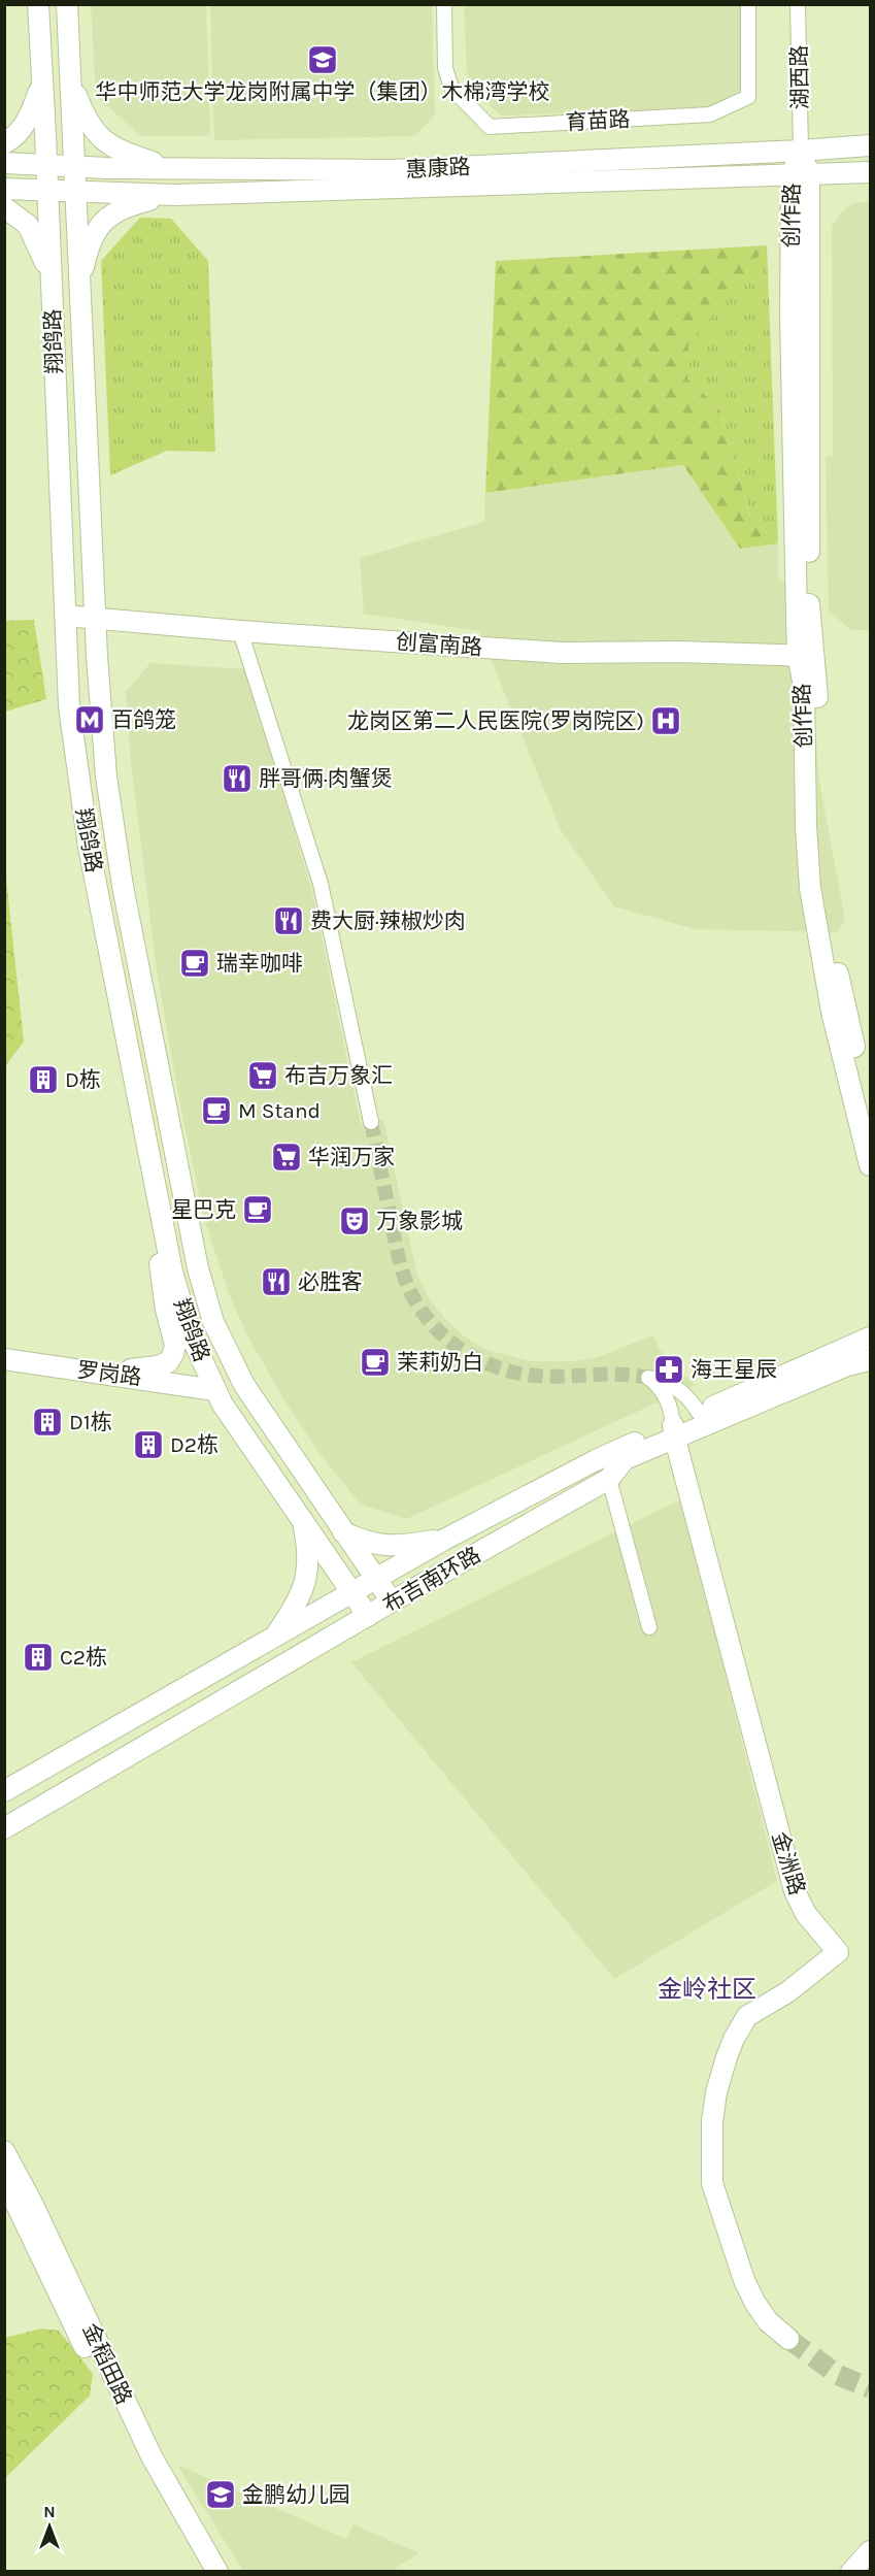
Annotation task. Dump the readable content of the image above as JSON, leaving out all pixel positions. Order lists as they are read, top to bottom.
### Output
{
  "streets": {
    "street": [
      "湖西路",
      "育苗路",
      "惠康路",
      "创作路",
      "翔鸽路",
      "创富南路",
      "罗岗路",
      "布吉南环路",
      "金洲路",
      "金稻田路"
    ]
  },
  "crossings": [
    ["湖西路", "惠康路"],
    ["湖西路", "创作路"],
    ["惠康路", "创作路"],
    ["惠康路", "翔鸽路"],
    ["创作路", "创富南路"],
    ["翔鸽路", "创富南路"],
    ["翔鸽路", "罗岗路"],
    ["翔鸽路", "布吉南环路"],
    ["布吉南环路", "金洲路"]
  ],
  "districts": ["金岭社区"],
  "places": {
    "school or university": ["华中师范大学龙岗附属中学（集团）木棉湾学校", "金鹏幼儿园"],
    "metro station": ["百鸽笼"],
    "hospital": ["龙岗区第二人民医院(罗岗院区)"],
    "restaurant": ["胖哥俩·肉蟹煲", "费大厨·辣椒炒肉", "必胜客"],
    "cafe": [
      "瑞幸咖啡",
      "M Stand",
      "星巴克",
      "茉莉奶白"
    ],
    "supermarket": ["布吉万象汇", "华润万家"],
    "building": [
      "D栋",
      "D1栋",
      "D2栋",
      "C2栋"
    ],
    "theatre": ["万象影城"],
    "pharmacy": ["海王星辰"]
  },
  "north": "top"
}
